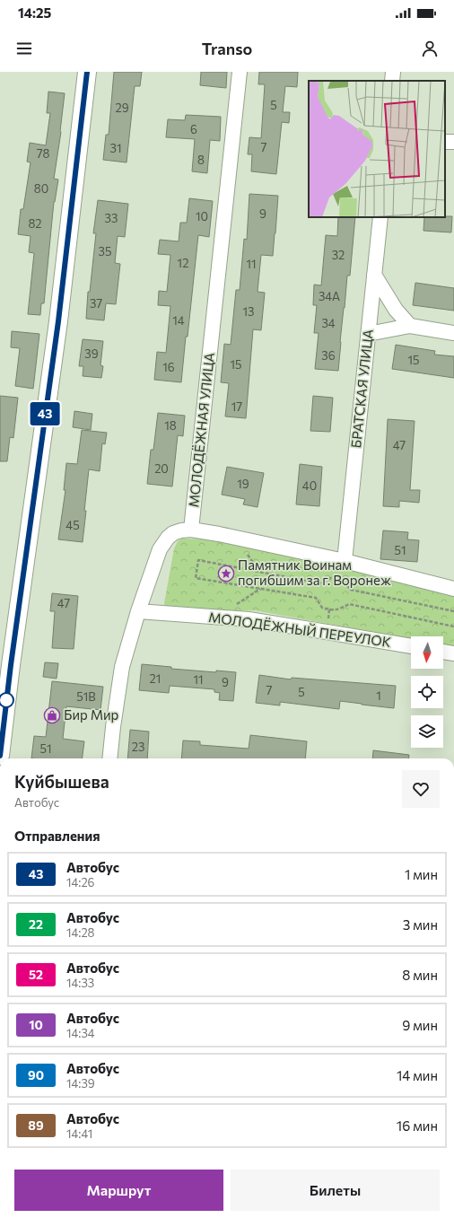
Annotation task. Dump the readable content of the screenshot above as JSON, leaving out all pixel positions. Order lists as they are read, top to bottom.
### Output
{
  "streets": {
    "street": ["БРАТСКАЯ УЛИЦА", "МОЛОДЁЖНАЯ УЛИЦА", "МОЛОДЁЖНЫЙ ПЕРЕУЛОК"]
  },
  "places": {
    "place": ["Памятник Воинам погибшим за г. Воронеж"],
    "shop": ["Бир Мир"]
  },
  "lines": ["bus line 43"],
  "house_numbers": [
    "5",
    "29",
    "6",
    "7",
    "31",
    "78",
    "8",
    "80",
    "9",
    "10",
    "33",
    "82",
    "35",
    "32",
    "12",
    "11",
    "34А",
    "37",
    "13",
    "14",
    "34",
    "39",
    "36",
    "15",
    "15",
    "16",
    "17",
    "18",
    "47",
    "20",
    "19",
    "40",
    "45",
    "51",
    "47",
    "21",
    "11",
    "9",
    "7",
    "5",
    "1",
    "51В",
    "23",
    "51"
  ],
  "north": "bottom",
  "page": {
    "status": "14:25",
    "header": "Transo",
    "on_map": "43",
    "heading": [
      ["Куйбышева", "Автобус"],
      "Отправления"
    ],
    "list": [
      {
        "mark": "43",
        "name": "Автобус",
        "note": "14:26",
        "value": "1 мин"
      },
      {
        "mark": "22",
        "name": "Автобус",
        "note": "14:28",
        "value": "3 мин"
      },
      {
        "mark": "52",
        "name": "Автобус",
        "note": "14:33",
        "value": "8 мин"
      },
      {
        "mark": "10",
        "name": "Автобус",
        "note": "14:34",
        "value": "9 мин"
      },
      {
        "mark": "90",
        "name": "Автобус",
        "note": "14:39",
        "value": "14 мин"
      },
      {
        "mark": "89",
        "name": "Автобус",
        "note": "14:41",
        "value": "16 мин"
      }
    ],
    "buttons": ["Маршрут", "Билеты"]
  }
}
